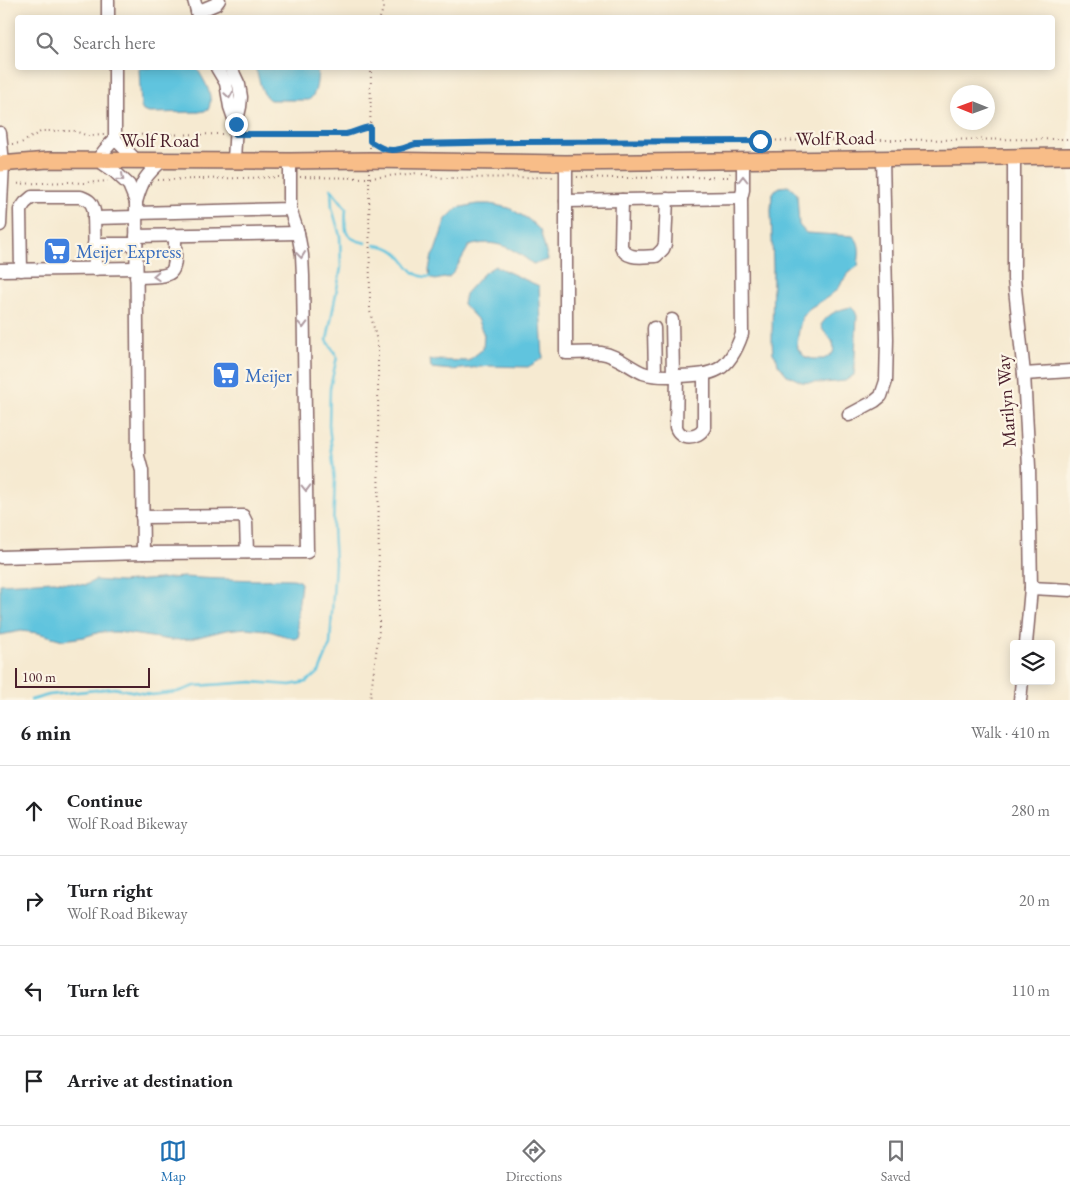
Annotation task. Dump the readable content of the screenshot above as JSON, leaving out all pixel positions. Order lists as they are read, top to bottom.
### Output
{
  "streets": {
    "main road": ["Wolf Road"],
    "street": ["Marilyn Way"]
  },
  "crossings": [
    ["Wolf Road", "Marilyn Way"]
  ],
  "places": {
    "supermarket": ["Meijer Express", "Meijer"]
  },
  "scale_bar": "100 m",
  "north": "left",
  "page": {
    "search": "Search here",
    "scale": "100 m",
    "heading": ["6 min", "Walk · 410 m"],
    "list": [
      ["Continue", "Wolf Road Bikeway", "280 m"],
      ["Turn right", "Wolf Road Bikeway", "20 m"],
      ["Turn left", "110 m"],
      "Arrive at destination"
    ],
    "nav": ["Map", "Directions", "Saved"]
  }
}
